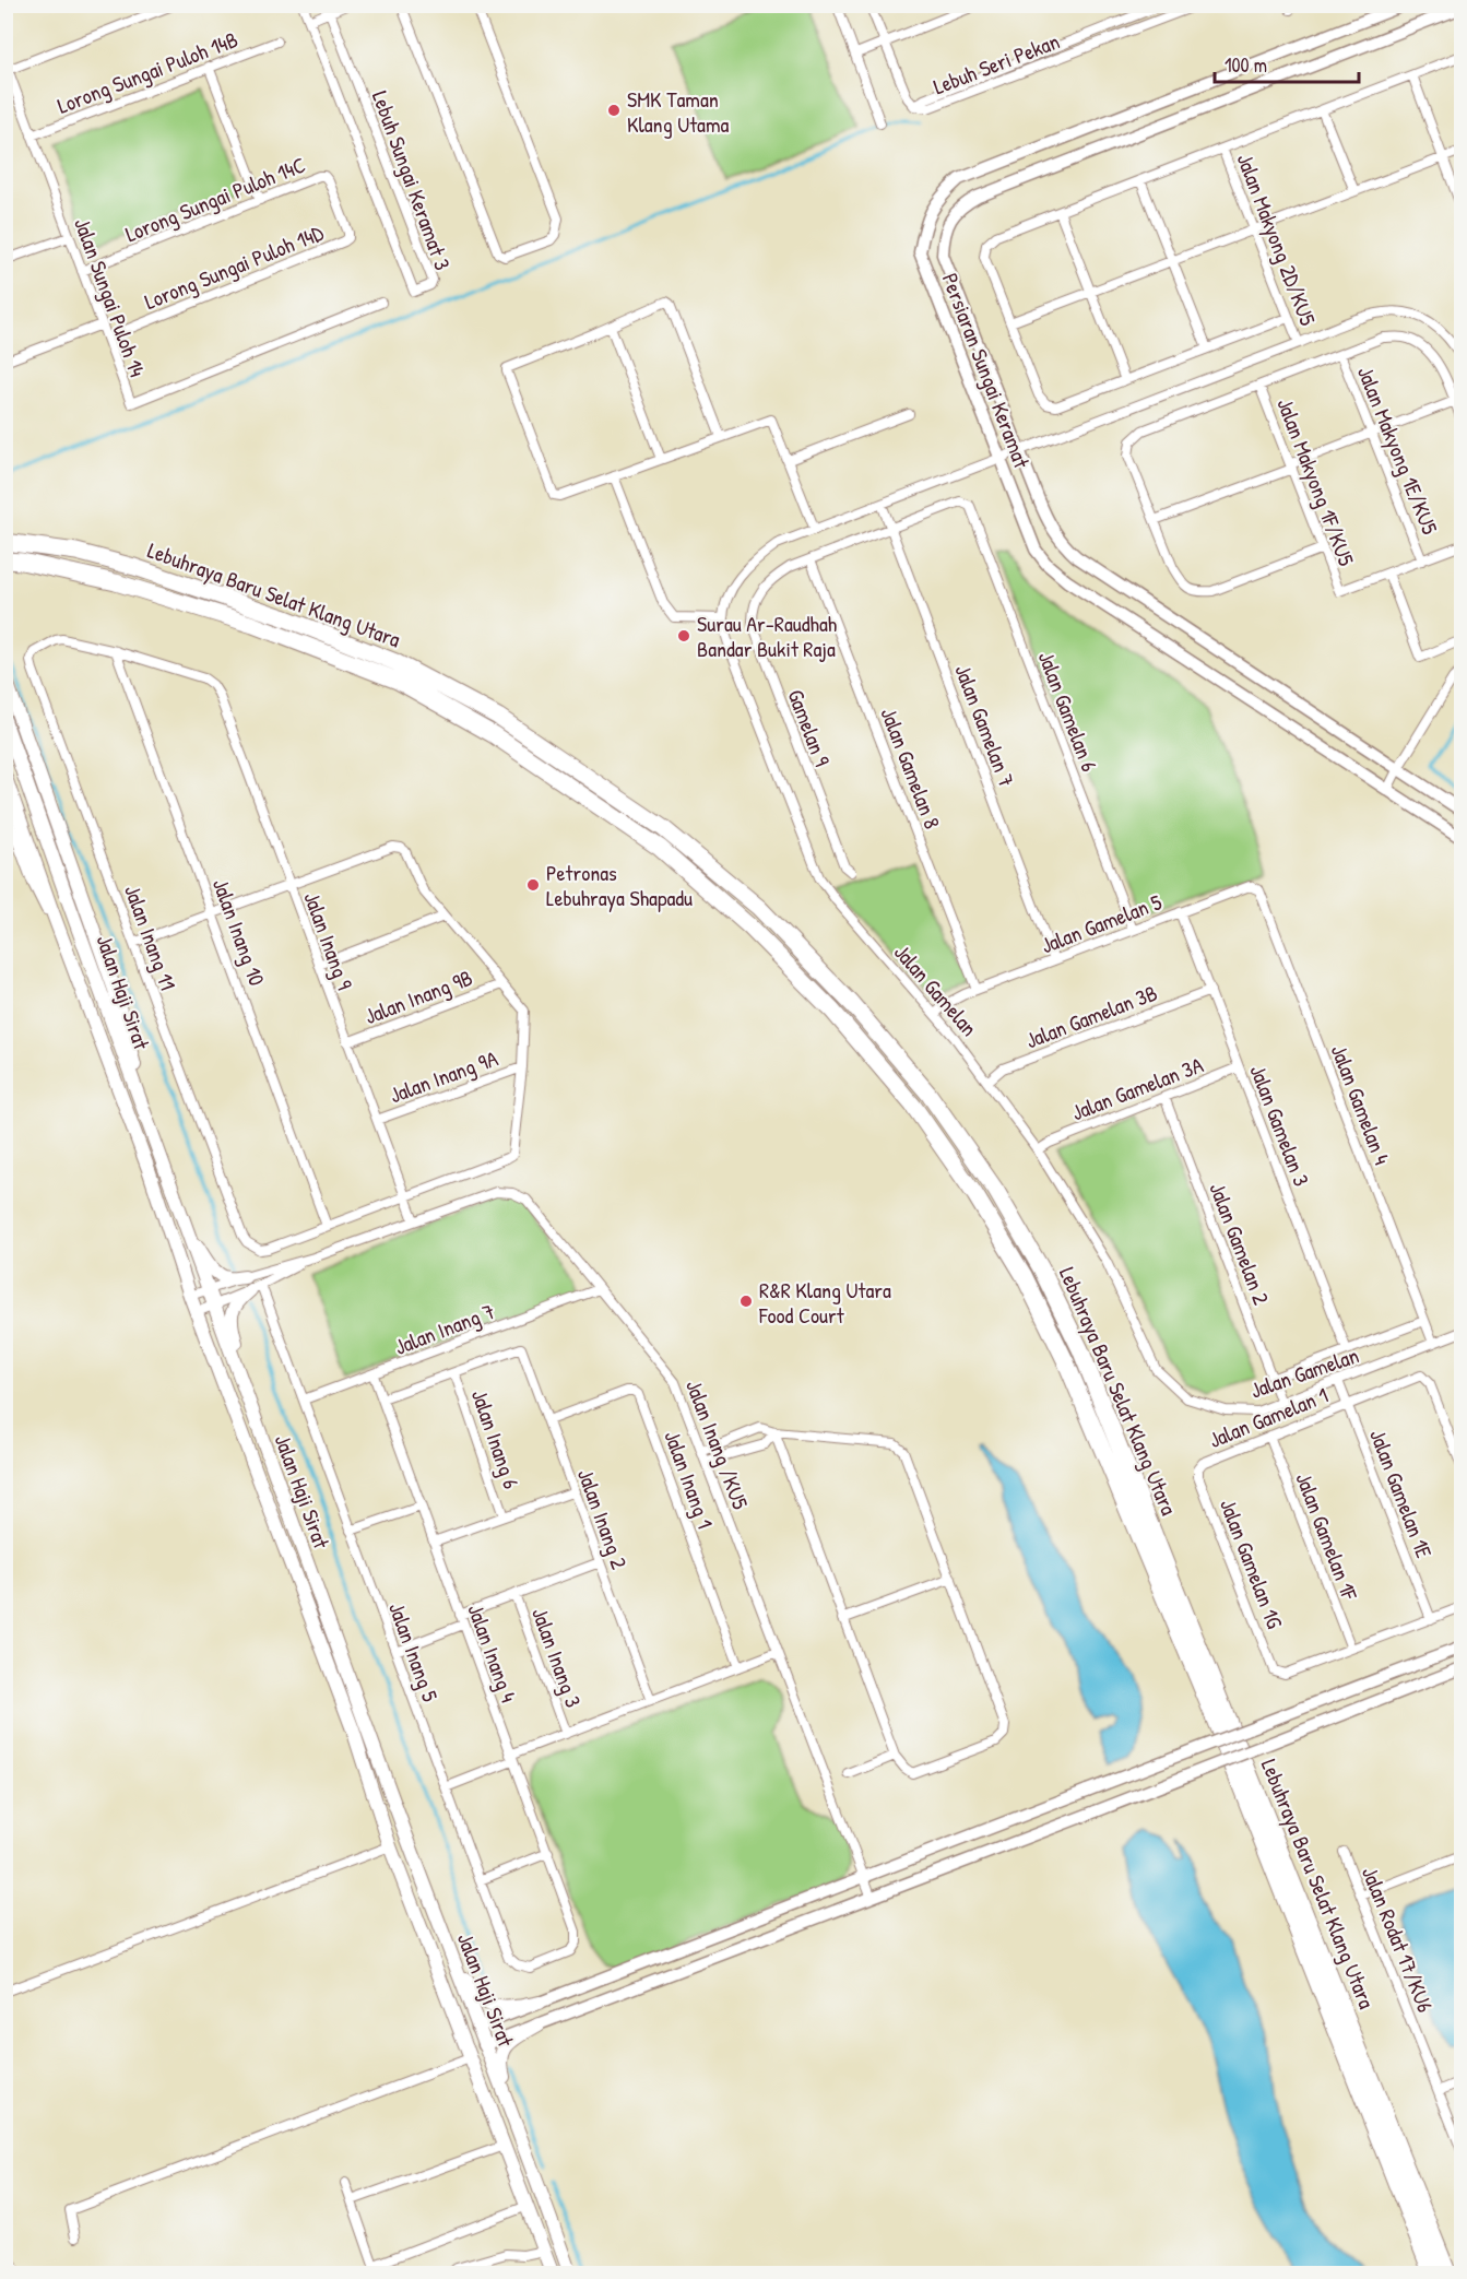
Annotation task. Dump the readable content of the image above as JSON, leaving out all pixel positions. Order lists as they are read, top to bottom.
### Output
{
  "streets": {
    "highway": ["Lebuhraya Baru Selat Klang Utara"],
    "main road": ["Jalan Haji Sirat"],
    "street": [
      "Lebuh Seri Pekan",
      "Lorong Sungai Puloh 14B",
      "Lebuh Sungai Keramat 3",
      "Lorong Sungai Puloh 14C",
      "Jalan Makyong 2D/KU5",
      "Lorong Sungai Puloh 14D",
      "Jalan Sungai Puloh 14",
      "Persiaran Sungai Keramat",
      "Jalan Makyong 1E/KU5",
      "Jalan Makyong 1F/KU5",
      "Jalan Gamelan 6",
      "Jalan Gamelan 7",
      "Gamelan 9",
      "Jalan Gamelan 8",
      "Jalan Gamelan 5",
      "Jalan Inang 10",
      "Jalan Inang 11",
      "Jalan Inang 9",
      "Jalan Gamelan",
      "Jalan Inang 9B",
      "Jalan Gamelan 3B",
      "Jalan Inang 9A",
      "Jalan Gamelan 3A",
      "Jalan Gamelan 4",
      "Jalan Gamelan 3",
      "Jalan Gamelan 2",
      "Jalan Inang 7",
      "Jalan Gamelan 1",
      "Jalan Inang 6",
      "Jalan Inang /KU5",
      "Jalan Inang 1",
      "Jalan Gamelan 1E",
      "Jalan Inang 2",
      "Jalan Gamelan 1F",
      "Jalan Gamelan 1G",
      "Jalan Inang 5",
      "Jalan Inang 4",
      "Jalan Inang 3",
      "Jalan Rodat 17/KU6"
    ]
  },
  "crossings": [
    ["Lorong Sungai Puloh 14B", "Jalan Sungai Puloh 14"],
    ["Lorong Sungai Puloh 14C", "Lorong Sungai Puloh 14D"],
    ["Lorong Sungai Puloh 14C", "Jalan Sungai Puloh 14"],
    ["Jalan Makyong 2D/KU5", "Jalan Gamelan"],
    ["Lorong Sungai Puloh 14D", "Jalan Sungai Puloh 14"],
    ["Persiaran Sungai Keramat", "Jalan Gamelan"],
    ["Jalan Gamelan 6", "Jalan Gamelan 7"],
    ["Jalan Gamelan 6", "Jalan Gamelan 5"],
    ["Jalan Gamelan 7", "Jalan Gamelan 5"],
    ["Jalan Gamelan 7", "Jalan Gamelan"],
    ["Gamelan 9", "Jalan Gamelan 8"],
    ["Jalan Gamelan 8", "Jalan Gamelan 5"],
    ["Jalan Gamelan 5", "Jalan Gamelan"],
    ["Jalan Gamelan 5", "Jalan Gamelan 4"],
    ["Jalan Gamelan 5", "Jalan Gamelan 3"],
    ["Jalan Inang 10", "Jalan Inang 11"],
    ["Jalan Inang 11", "Jalan Inang 9"],
    ["Jalan Inang 11", "Jalan Inang 9A"],
    ["Jalan Inang 9", "Jalan Inang 9B"],
    ["Jalan Inang 9", "Jalan Inang 9A"],
    ["Jalan Inang 9", "Jalan Inang /KU5"],
    ["Jalan Gamelan", "Jalan Gamelan 3B"],
    ["Jalan Gamelan", "Jalan Gamelan 3A"],
    ["Jalan Gamelan", "Jalan Gamelan 4"],
    ["Jalan Gamelan", "Jalan Gamelan 2"],
    ["Jalan Gamelan", "Jalan Gamelan 1E"],
    ["Jalan Gamelan 3B", "Jalan Gamelan 3"],
    ["Jalan Gamelan 3A", "Jalan Gamelan 3"],
    ["Jalan Gamelan 3A", "Jalan Gamelan 2"],
    ["Jalan Inang 7", "Jalan Inang /KU5"],
    ["Jalan Inang 7", "Jalan Inang 5"],
    ["Jalan Inang 7", "Jalan Inang 4"],
    ["Jalan Gamelan 1", "Jalan Gamelan 1E"],
    ["Jalan Gamelan 1", "Jalan Gamelan 1F"],
    ["Jalan Gamelan 1", "Jalan Gamelan 1G"],
    ["Jalan Inang 6", "Jalan Inang 2"],
    ["Jalan Inang /KU5", "Jalan Inang 5"],
    ["Jalan Inang 1", "Jalan Inang 2"],
    ["Jalan Gamelan 1F", "Jalan Gamelan 1G"],
    ["Jalan Inang 5", "Jalan Inang 4"]
  ],
  "places": [
    "SMK Taman Klang Utama",
    "Surau Ar-Raudhah Bandar Bukit Raja",
    "Petronas Lebuhraya Shapadu",
    "R&R Klang Utara Food Court"
  ],
  "scale_bar": "100 m"
}
